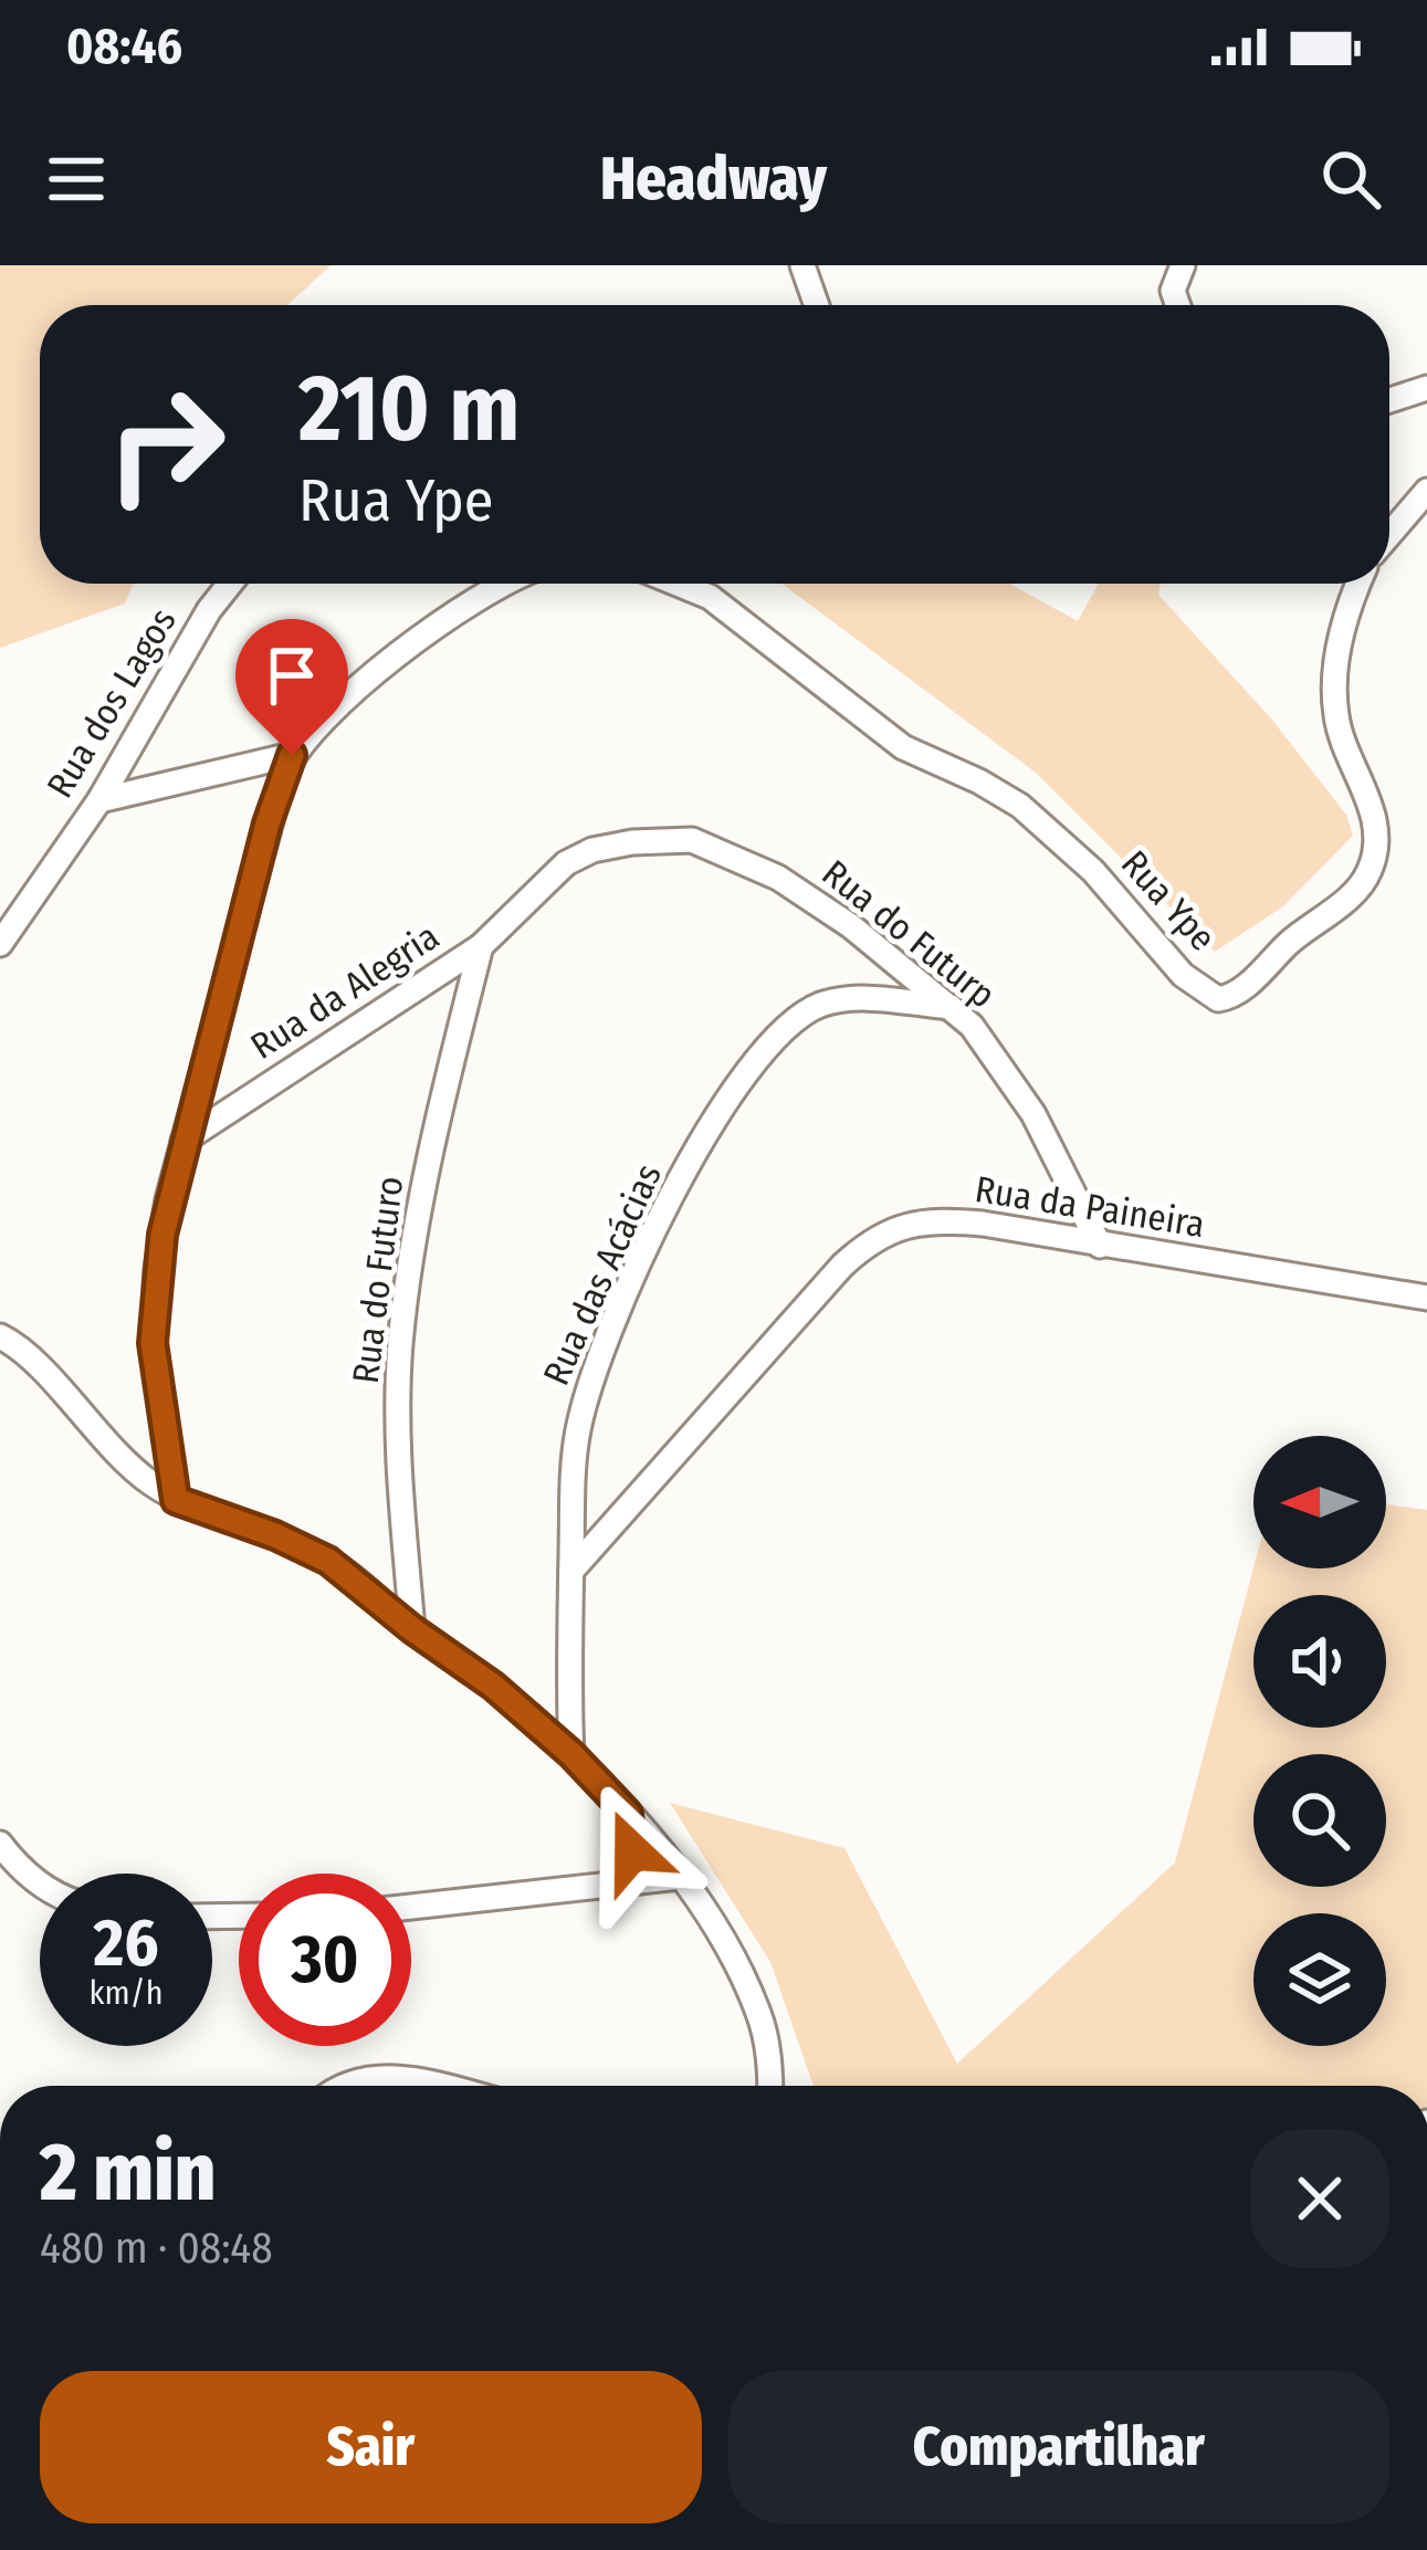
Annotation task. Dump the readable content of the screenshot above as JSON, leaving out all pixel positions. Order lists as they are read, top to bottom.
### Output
{
  "streets": {
    "street": [
      "Rua dos Lagos",
      "Rua Ype",
      "Rua do Futurp",
      "Rua da Alegria",
      "Rua da Paineira",
      "Rua das Acácias",
      "Rua do Futuro"
    ]
  },
  "crossings": [
    ["Rua do Futurp", "Rua da Alegria"],
    ["Rua do Futurp", "Rua da Paineira"],
    ["Rua do Futurp", "Rua das Acácias"],
    ["Rua da Alegria", "Rua do Futuro"],
    ["Rua da Paineira", "Rua das Acácias"]
  ],
  "north": "left",
  "page": {
    "status": "08:46",
    "header": "Headway",
    "turn": ["210 m", "Rua Ype"],
    "speed": "26 km/h",
    "limit": "30",
    "heading": ["2 min", "480 m · 08:48"],
    "buttons": ["Sair", "Compartilhar"]
  }
}
